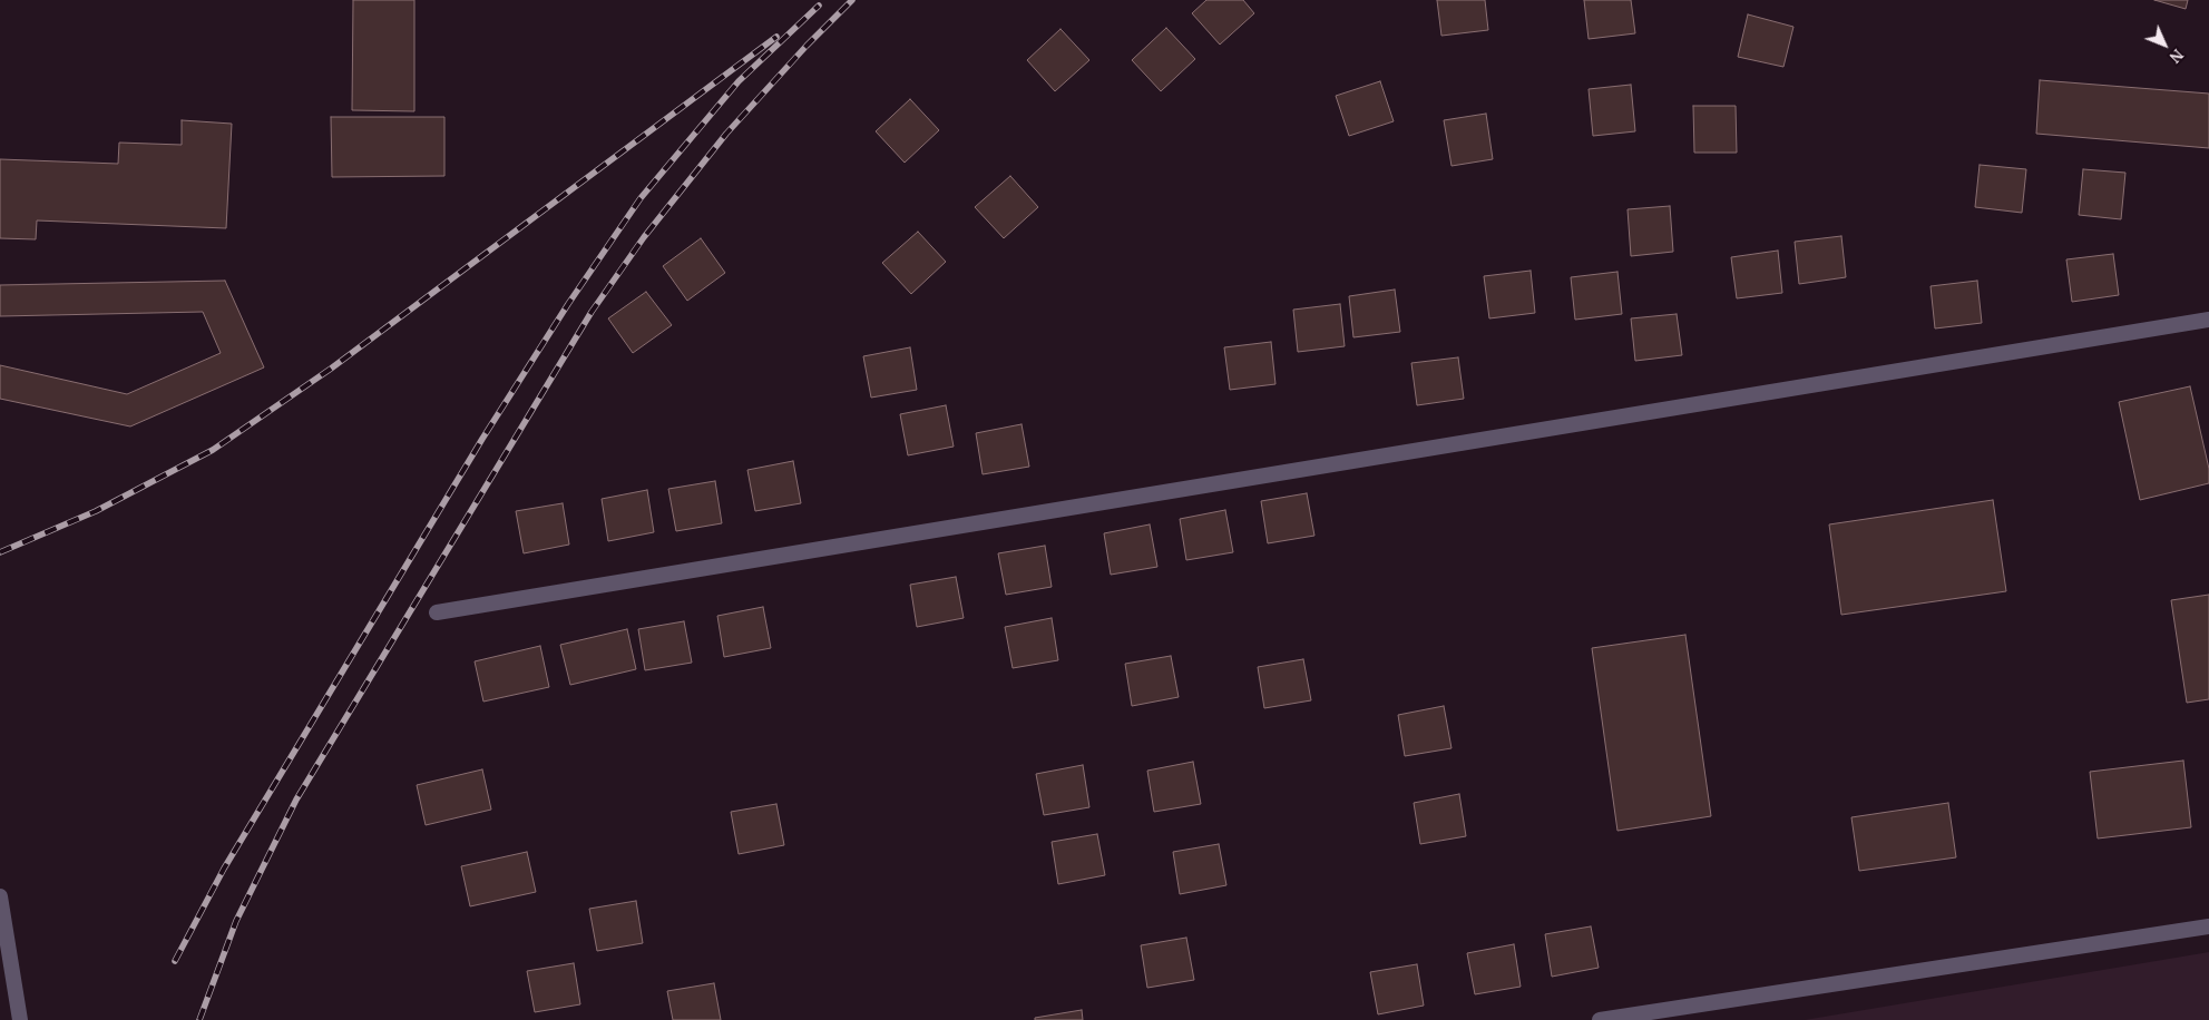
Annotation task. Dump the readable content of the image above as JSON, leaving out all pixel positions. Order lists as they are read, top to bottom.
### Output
{
  "north": "bottom right"
}
